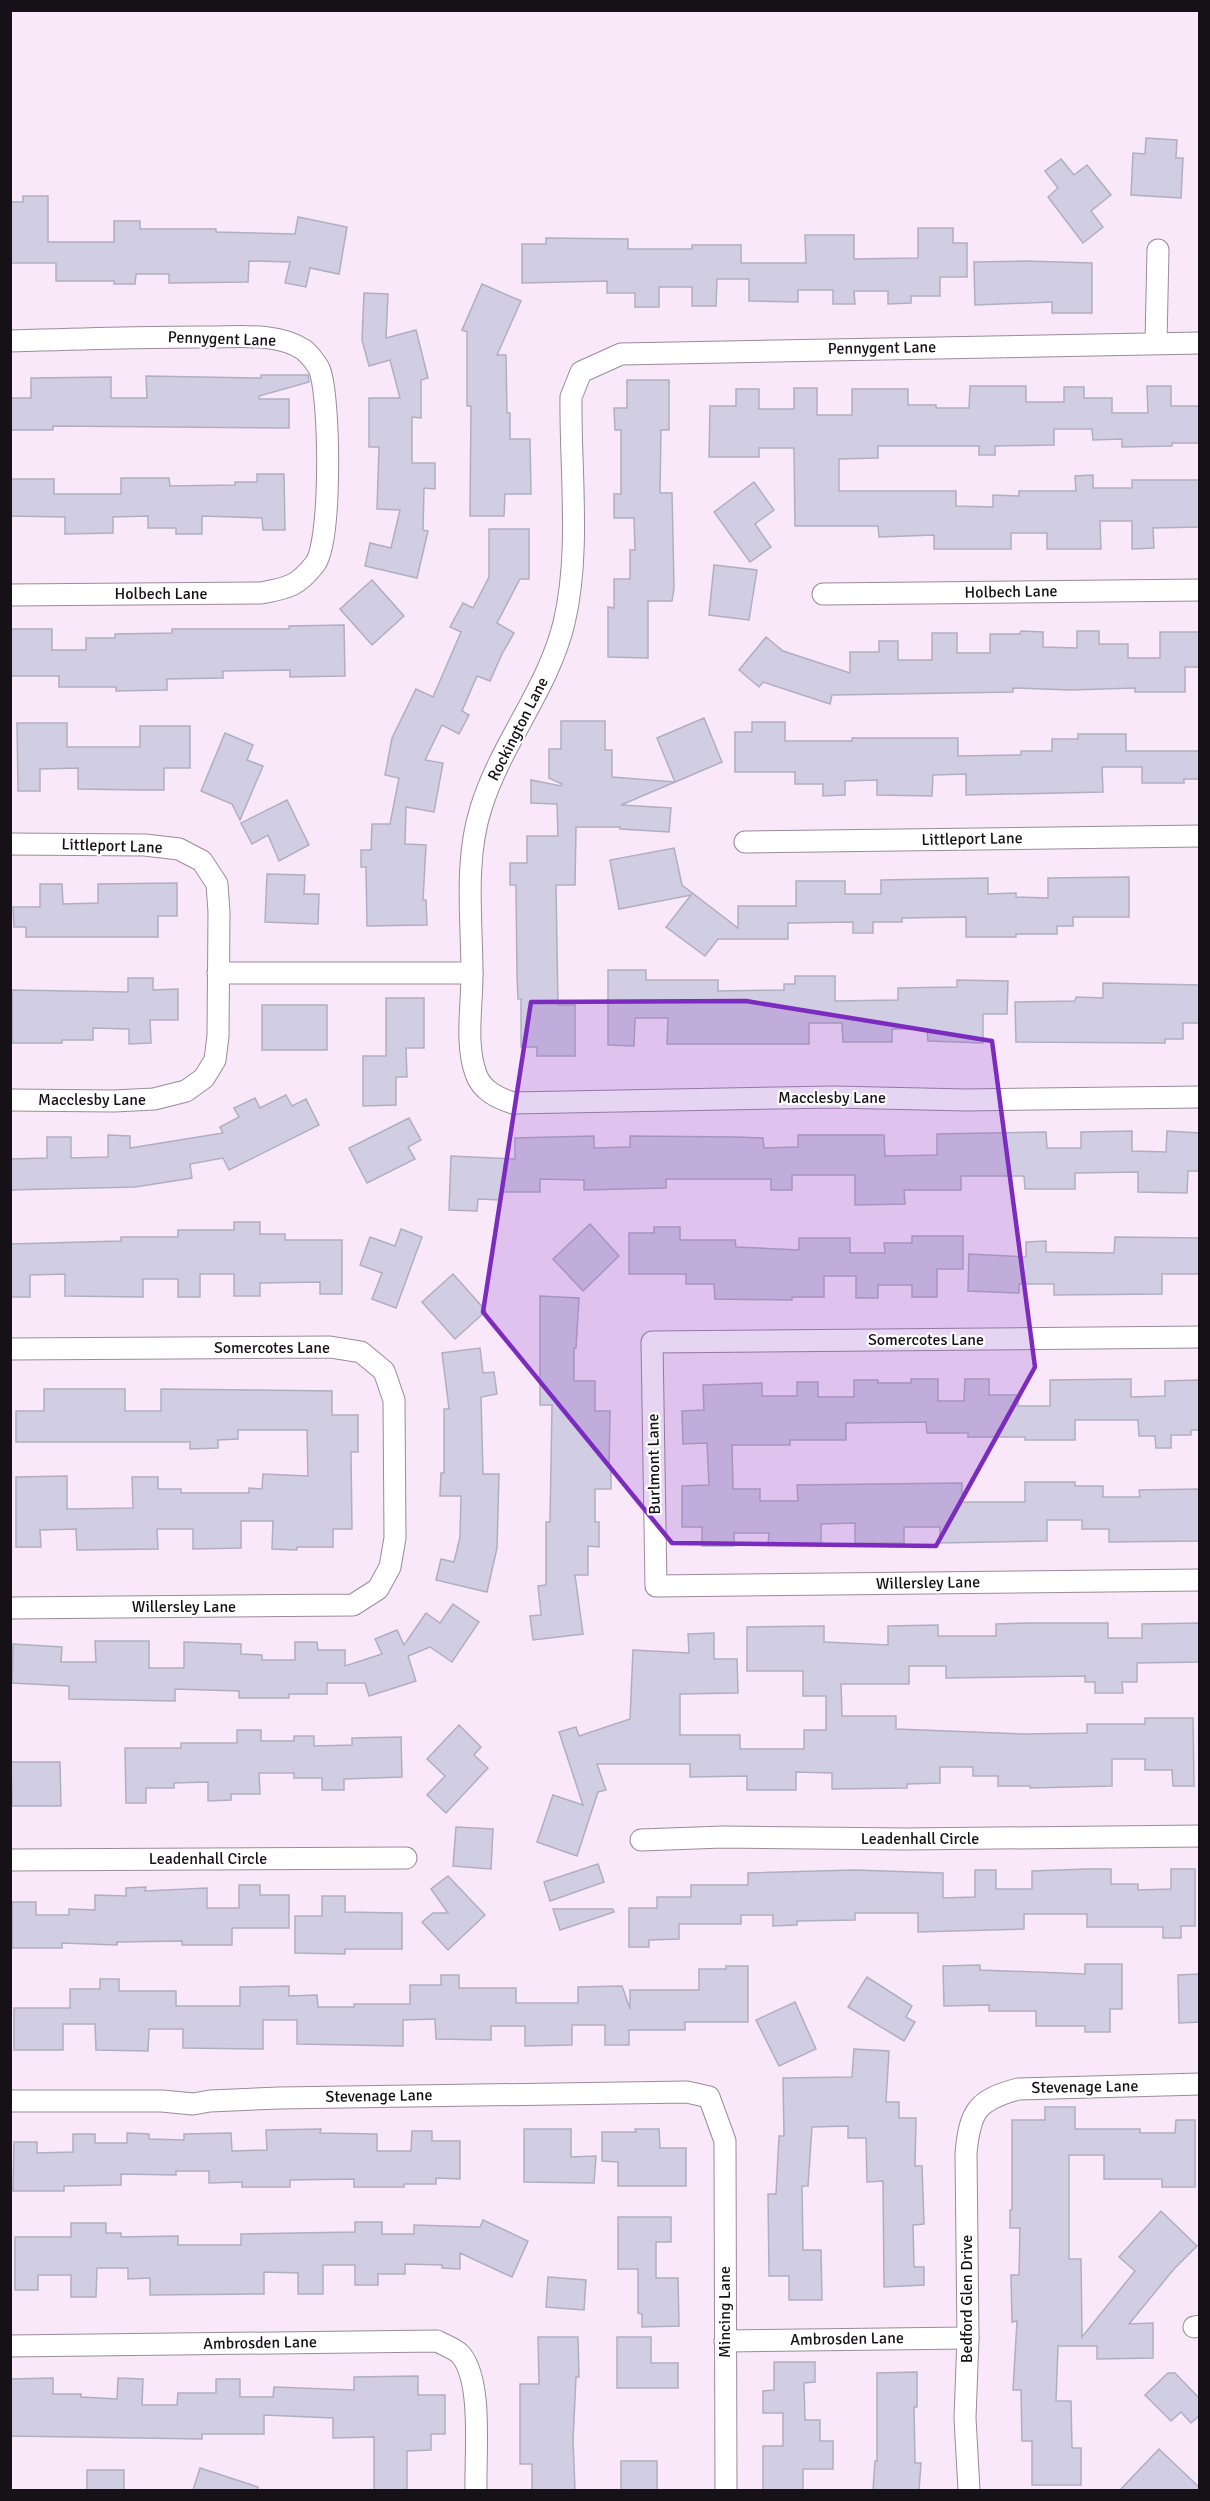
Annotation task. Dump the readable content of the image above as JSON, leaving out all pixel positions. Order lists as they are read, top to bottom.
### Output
{
  "streets": {
    "street": [
      "Pennygent Lane",
      "Holbech Lane",
      "Rockington Lane",
      "Littleport Lane",
      "Macclesby Lane",
      "Somercotes Lane",
      "Burlmont Lane",
      "Willersley Lane",
      "Leadenhall Circle",
      "Stevenage Lane",
      "Bedford Glen Drive",
      "Mincing Lane",
      "Ambrosden Lane"
    ]
  },
  "crossings": [
    ["Pennygent Lane", "Holbech Lane"],
    ["Pennygent Lane", "Rockington Lane"],
    ["Rockington Lane", "Macclesby Lane"],
    ["Littleport Lane", "Macclesby Lane"],
    ["Somercotes Lane", "Burlmont Lane"],
    ["Somercotes Lane", "Willersley Lane"],
    ["Burlmont Lane", "Willersley Lane"],
    ["Stevenage Lane", "Bedford Glen Drive"],
    ["Stevenage Lane", "Mincing Lane"],
    ["Bedford Glen Drive", "Ambrosden Lane"],
    ["Mincing Lane", "Ambrosden Lane"]
  ]
}
